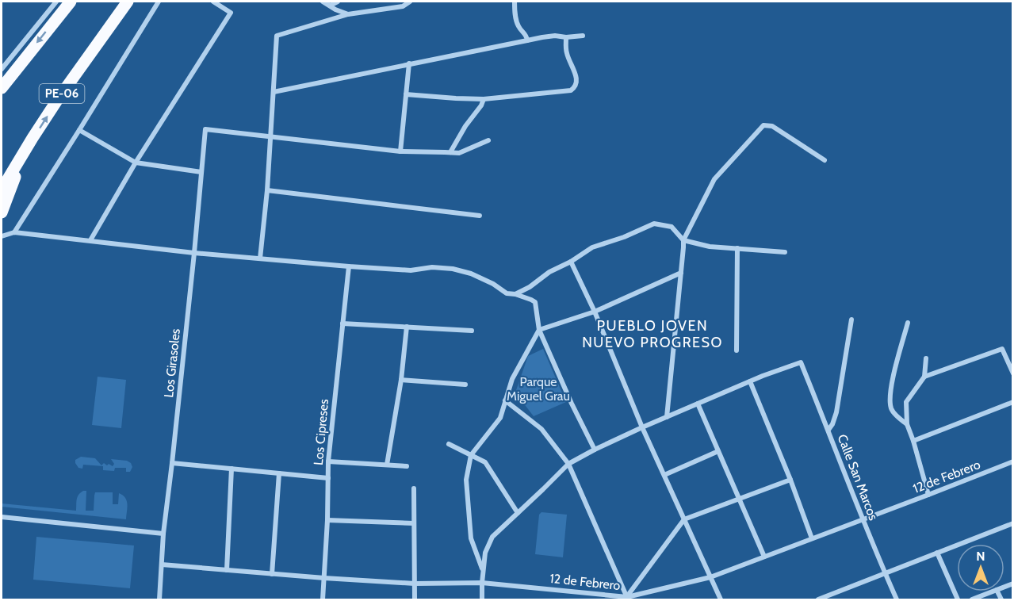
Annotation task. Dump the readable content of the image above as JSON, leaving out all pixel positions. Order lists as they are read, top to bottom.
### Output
{
  "streets": {
    "main road": ["PE-06"],
    "street": [
      "Los Girasoles",
      "Los Cipreses",
      "12 de Febrero",
      "Calle San Marcos"
    ]
  },
  "crossings": [
    ["Los Girasoles", "12 de Febrero"],
    ["Los Cipreses", "12 de Febrero"],
    ["12 de Febrero", "Calle San Marcos"]
  ],
  "districts": ["PUEBLO JOVEN NUEVO PROGRESO"],
  "parks": ["Parque Miguel Grau"],
  "north": "top"
}
